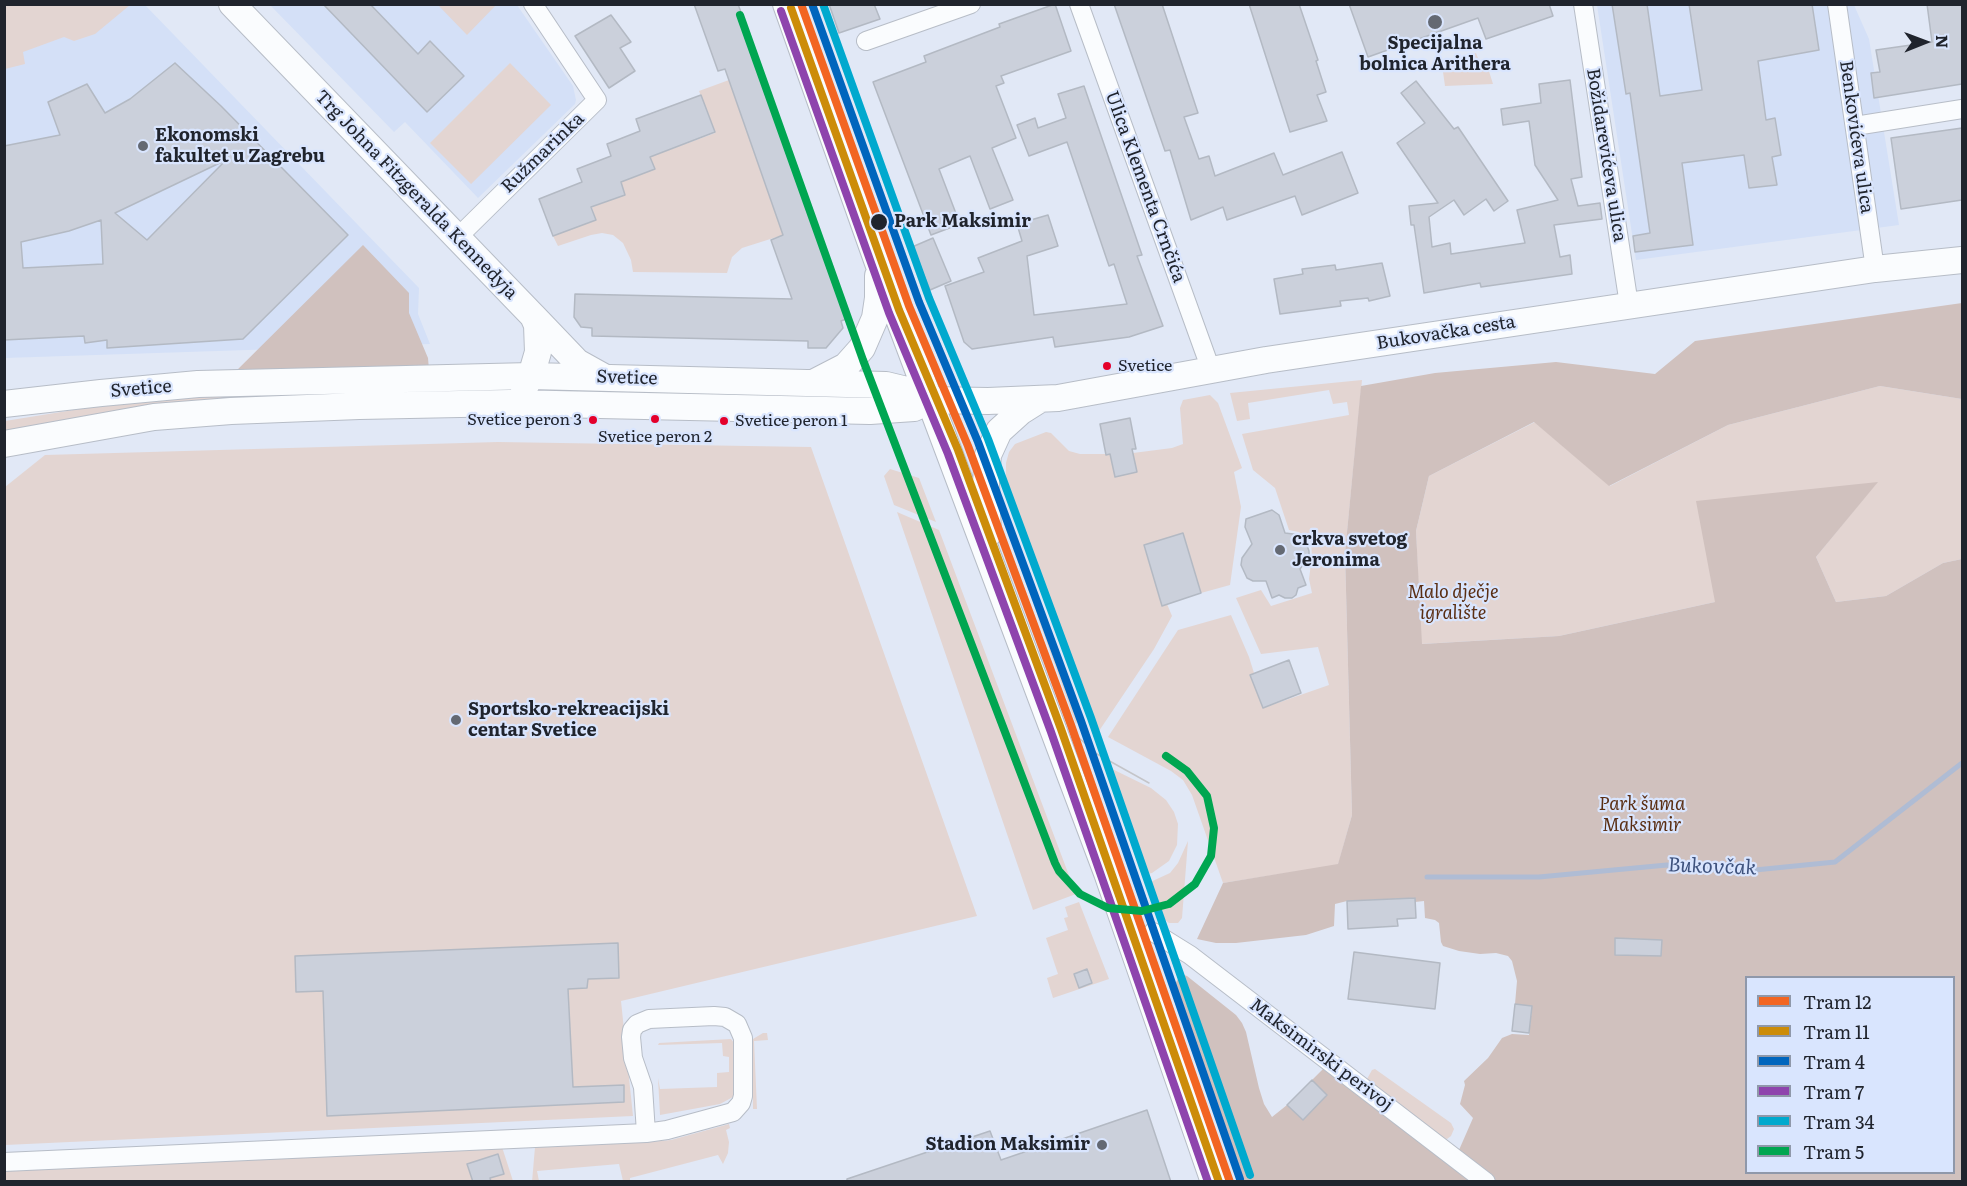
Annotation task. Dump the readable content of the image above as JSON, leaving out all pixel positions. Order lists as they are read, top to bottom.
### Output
{
  "streets": {
    "main road": ["Trg Johna Fitzgeralda Kennedyja", "Bukovačka cesta", "Svetice"],
    "street": [
      "Benkovićeva ulica",
      "Ružmarinka",
      "Božidarevićeva ulica",
      "Ulica Klementa Crnčića",
      "Maksimirski perivoj"
    ]
  },
  "crossings": [
    ["Benkovićeva ulica", "Bukovačka cesta"],
    ["Ružmarinka", "Trg Johna Fitzgeralda Kennedyja"],
    ["Božidarevićeva ulica", "Bukovačka cesta"],
    ["Ulica Klementa Crnčića", "Bukovačka cesta"],
    ["Trg Johna Fitzgeralda Kennedyja", "Svetice"],
    ["Bukovačka cesta", "Svetice"]
  ],
  "water": ["Bukovčak"],
  "parks": ["Malo dječje igralište", "Park šuma Maksimir"],
  "places": [
    "Specijalna bolnica Arithera",
    "Ekonomski fakultet u Zagrebu",
    "Park Maksimir",
    "Svetice",
    "Svetice peron 2",
    "Svetice peron 3",
    "Svetice peron 1",
    "crkva svetog Jeronima",
    "Sportsko-rekreacijski centar Svetice",
    "Stadion Maksimir"
  ],
  "lines": [
    "tram line 12",
    "tram line 4",
    "tram line 34",
    "tram line 11",
    "tram line 7",
    "tram line 5"
  ],
  "legend": [
    "Tram 12",
    "Tram 11",
    "Tram 4",
    "Tram 7",
    "Tram 34",
    "Tram 5"
  ],
  "north": "right"
}
